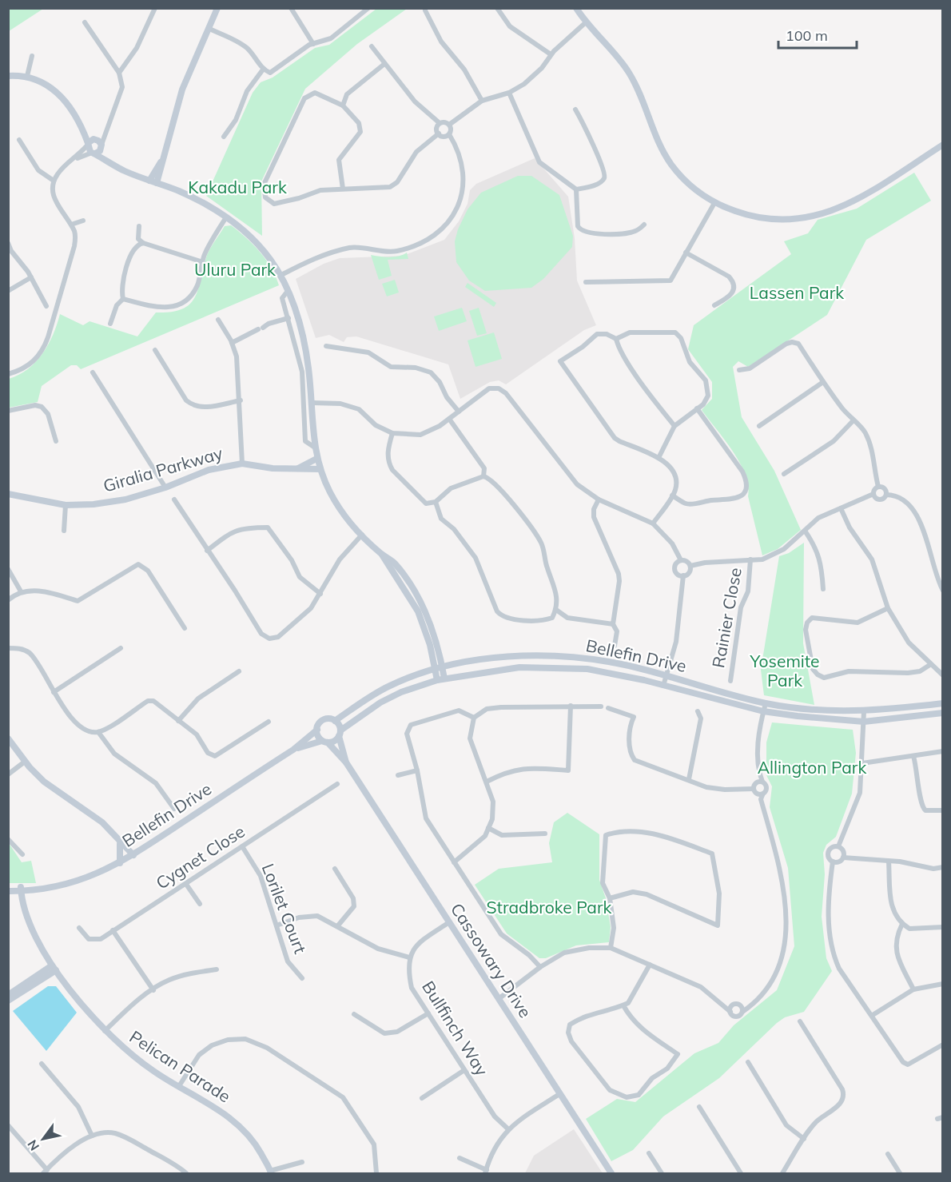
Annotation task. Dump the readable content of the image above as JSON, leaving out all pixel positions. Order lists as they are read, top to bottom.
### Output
{
  "streets": {
    "street": [
      "Giralia Parkway",
      "Rainier Close",
      "Bellefin Drive",
      "Cygnet Close",
      "Lorilet Court",
      "Cassowary Drive",
      "Bullfinch Way",
      "Pelican Parade"
    ]
  },
  "crossings": [
    ["Bellefin Drive", "Cassowary Drive"],
    ["Bellefin Drive", "Pelican Parade"],
    ["Cygnet Close", "Lorilet Court"]
  ],
  "parks": [
    "Kakadu Park",
    "Uluru Park",
    "Lassen Park",
    "Yosemite Park",
    "Allington Park",
    "Stradbroke Park"
  ],
  "scale_bar": "100 m",
  "north": "bottom left"
}
